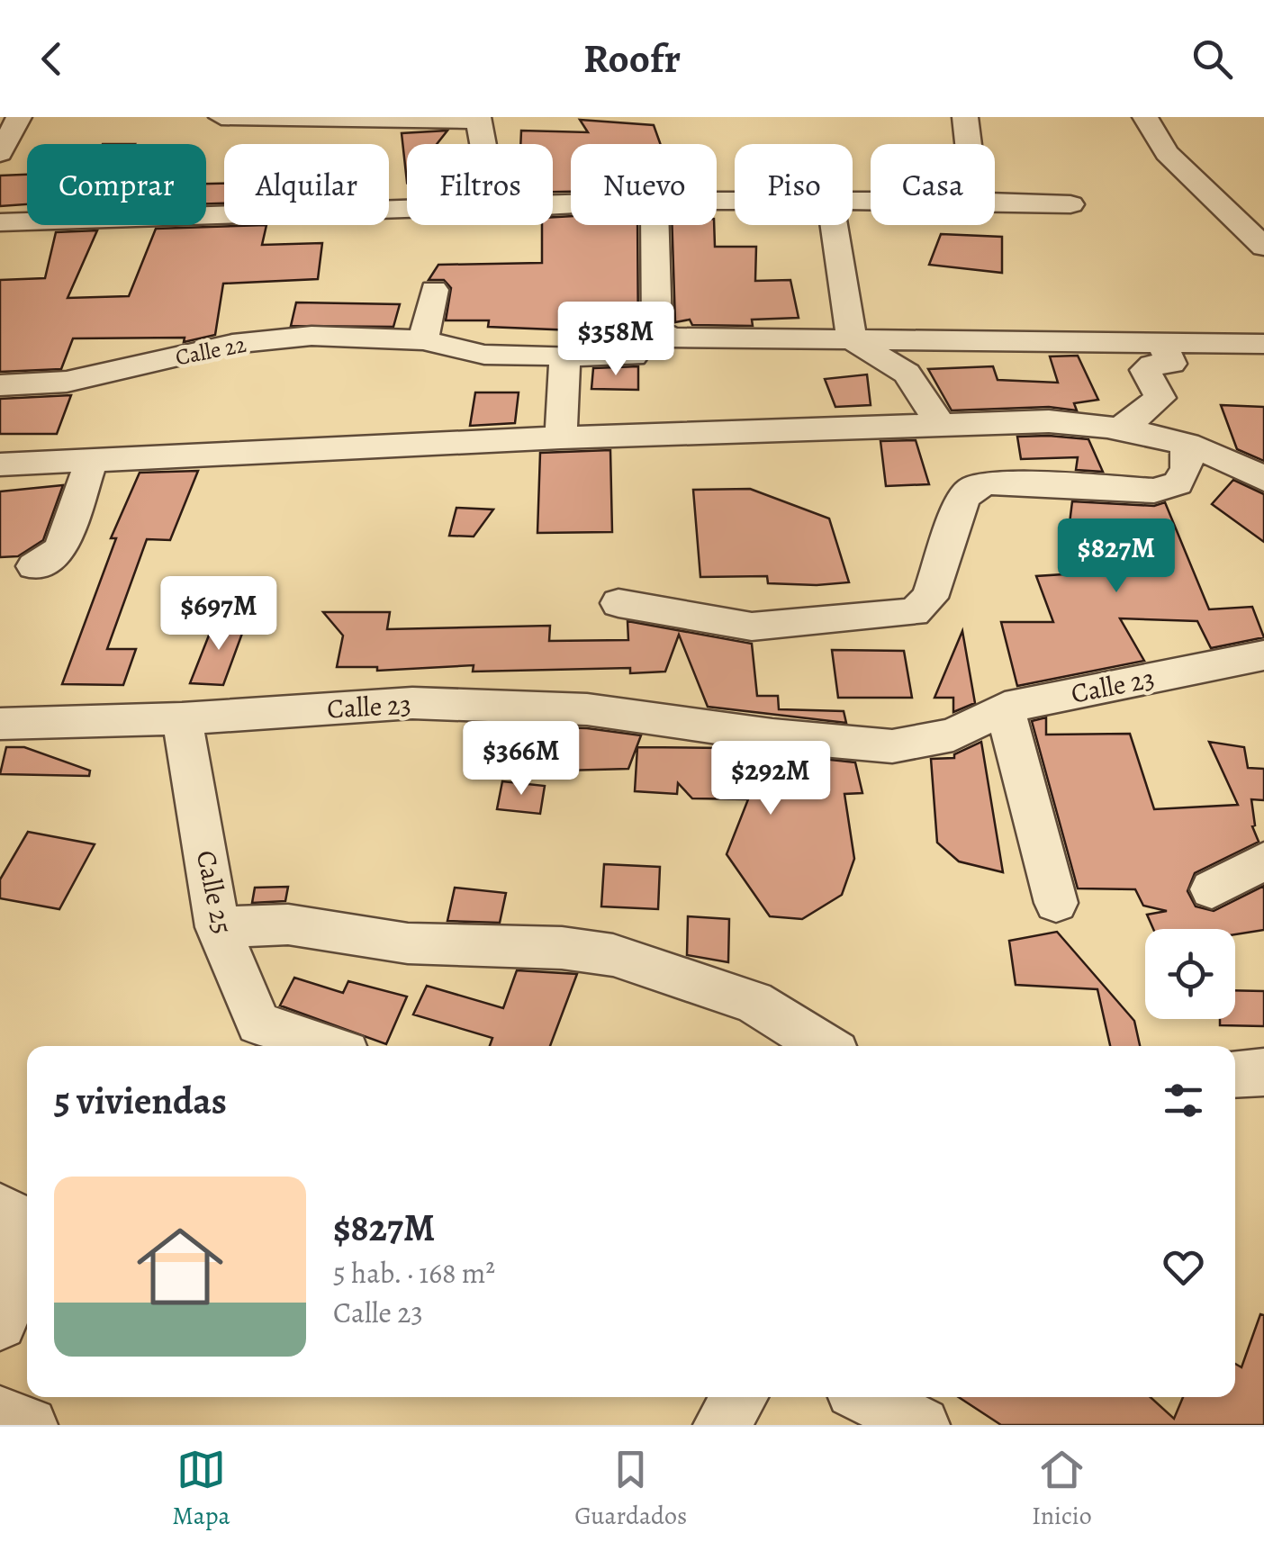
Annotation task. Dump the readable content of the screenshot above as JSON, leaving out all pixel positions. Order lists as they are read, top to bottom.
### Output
{
  "streets": {
    "street": ["Calle 22", "Calle 23", "Calle 25"]
  },
  "crossings": [
    ["Calle 23", "Calle 25"]
  ],
  "page": {
    "header": "Roofr",
    "chip": [
      "Comprar",
      "Alquilar",
      "Filtros",
      "Nuevo",
      "Piso",
      "Casa"
    ],
    "price": [
      "$358M",
      "$827M",
      "$697M",
      "$366M",
      "$292M"
    ],
    "heading": "5 viviendas",
    "list": [
      {
        "name": "$827M",
        "note": "5 hab. · 168 m² · Calle 23"
      }
    ],
    "tabs": ["Mapa", "Guardados", "Inicio"]
  }
}
